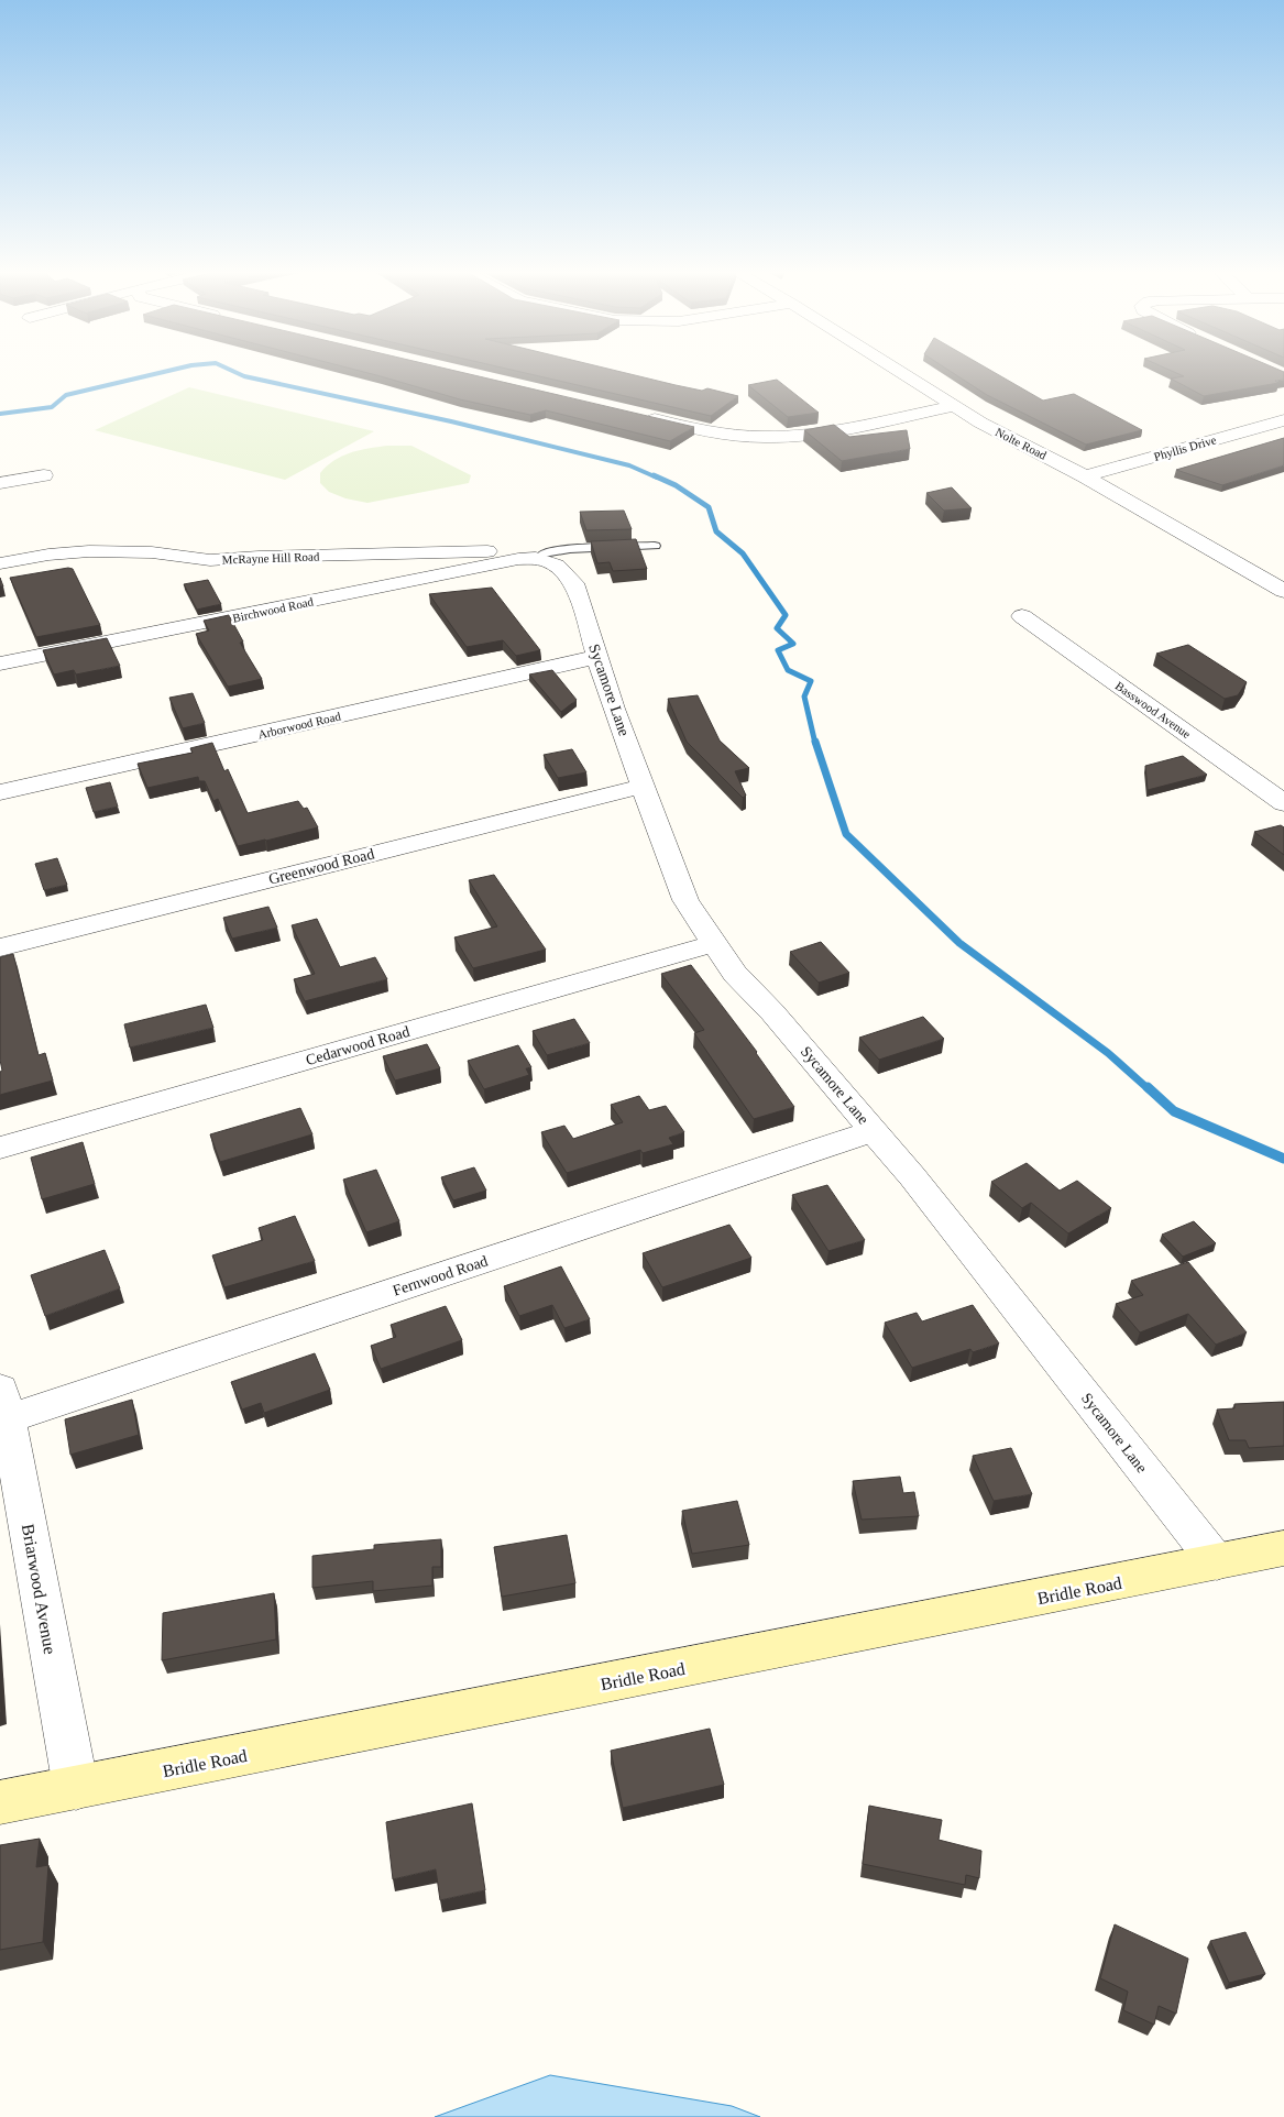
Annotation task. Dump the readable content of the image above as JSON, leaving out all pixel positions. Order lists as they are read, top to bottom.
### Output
{
  "streets": {
    "street": [
      "Nolte Road",
      "Phyllis Drive",
      "McRayne Hill Road",
      "Birchwood Road",
      "Sycamore Lane",
      "Basswood Avenue",
      "Arborwood Road",
      "Greenwood Road",
      "Cedarwood Road",
      "Fernwood Road",
      "Briarwood Avenue",
      "Bridle Road"
    ]
  },
  "crossings": [
    ["Nolte Road", "Phyllis Drive"],
    ["McRayne Hill Road", "Birchwood Road"],
    ["McRayne Hill Road", "Sycamore Lane"],
    ["Birchwood Road", "Sycamore Lane"],
    ["Sycamore Lane", "Arborwood Road"],
    ["Sycamore Lane", "Greenwood Road"],
    ["Sycamore Lane", "Cedarwood Road"],
    ["Sycamore Lane", "Fernwood Road"],
    ["Sycamore Lane", "Bridle Road"],
    ["Fernwood Road", "Briarwood Avenue"],
    ["Briarwood Avenue", "Bridle Road"]
  ]
}
